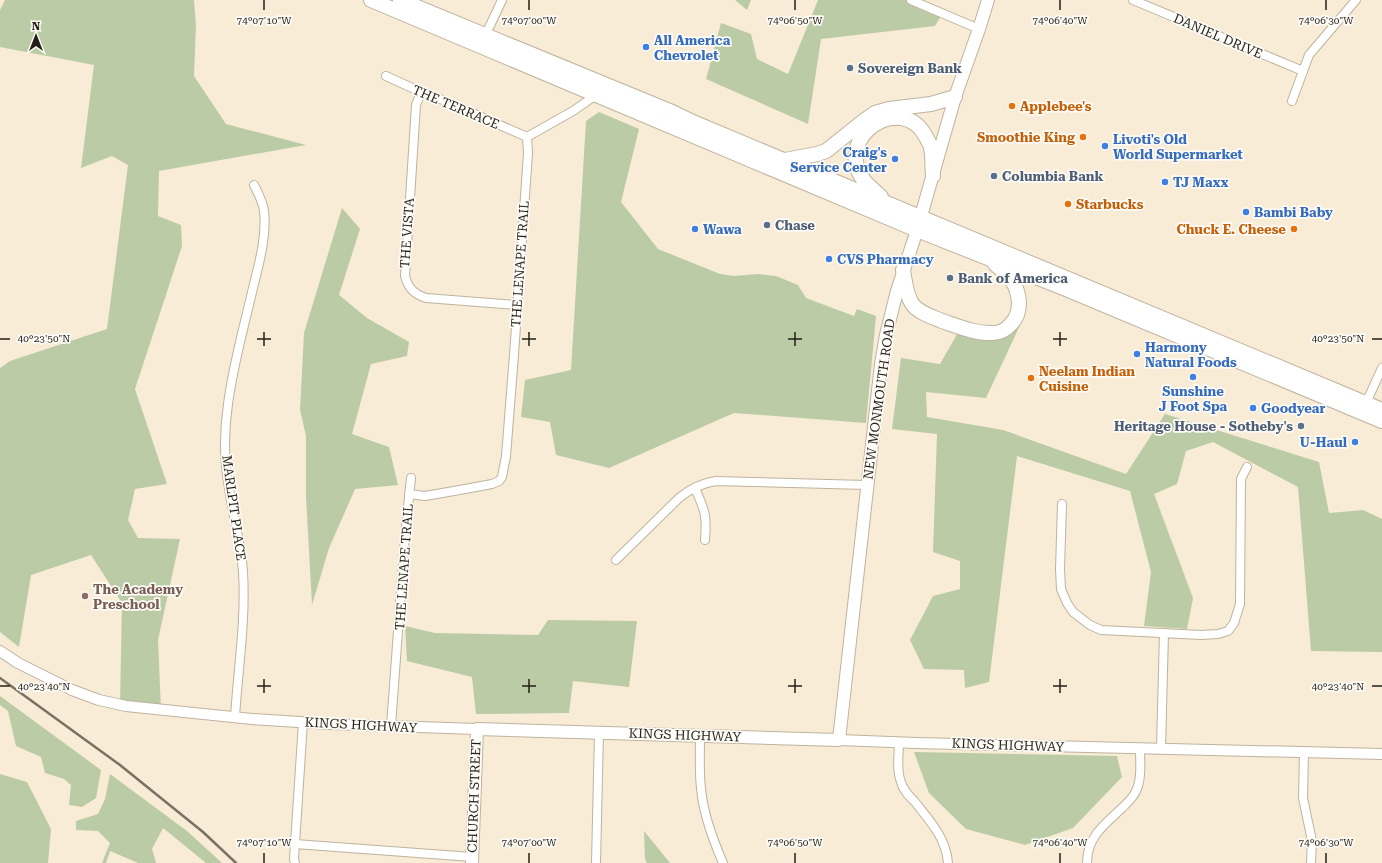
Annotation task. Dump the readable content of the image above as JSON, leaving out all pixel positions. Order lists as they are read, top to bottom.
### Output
{
  "streets": {
    "main road": ["NEW MONMOUTH ROAD", "KINGS HIGHWAY", "CHURCH STREET"],
    "street": [
      "DANIEL DRIVE",
      "THE TERRACE",
      "THE VISTA",
      "THE LENAPE TRAIL",
      "MARLPIT PLACE"
    ]
  },
  "crossings": [
    ["THE TERRACE", "THE VISTA"],
    ["THE TERRACE", "THE LENAPE TRAIL"],
    ["THE VISTA", "THE LENAPE TRAIL"],
    ["THE LENAPE TRAIL", "KINGS HIGHWAY"],
    ["NEW MONMOUTH ROAD", "KINGS HIGHWAY"],
    ["MARLPIT PLACE", "KINGS HIGHWAY"],
    ["KINGS HIGHWAY", "CHURCH STREET"]
  ],
  "places": [
    "All America Chevrolet",
    "Sovereign Bank",
    "Applebee's",
    "Smoothie King",
    "Livoti's Old World Supermarket",
    "Craig's Service Center",
    "Columbia Bank",
    "TJ Maxx",
    "Starbucks",
    "Bambi Baby",
    "Chase",
    "Wawa",
    "Chuck E. Cheese",
    "CVS Pharmacy",
    "Bank of America",
    "Harmony Natural Foods",
    "Sunshine J Foot Spa",
    "Neelam Indian Cuisine",
    "Goodyear",
    "Heritage House - Sotheby's",
    "U-Haul",
    "The Academy Preschool"
  ],
  "north": "top",
  "coordinates": [
    "74°07'10\"W",
    "74°07'00\"W",
    "74°06'50\"W",
    "74°06'40\"W",
    "74°06'30\"W",
    "40°23'50\"N",
    "40°23'40\"N"
  ]
}
